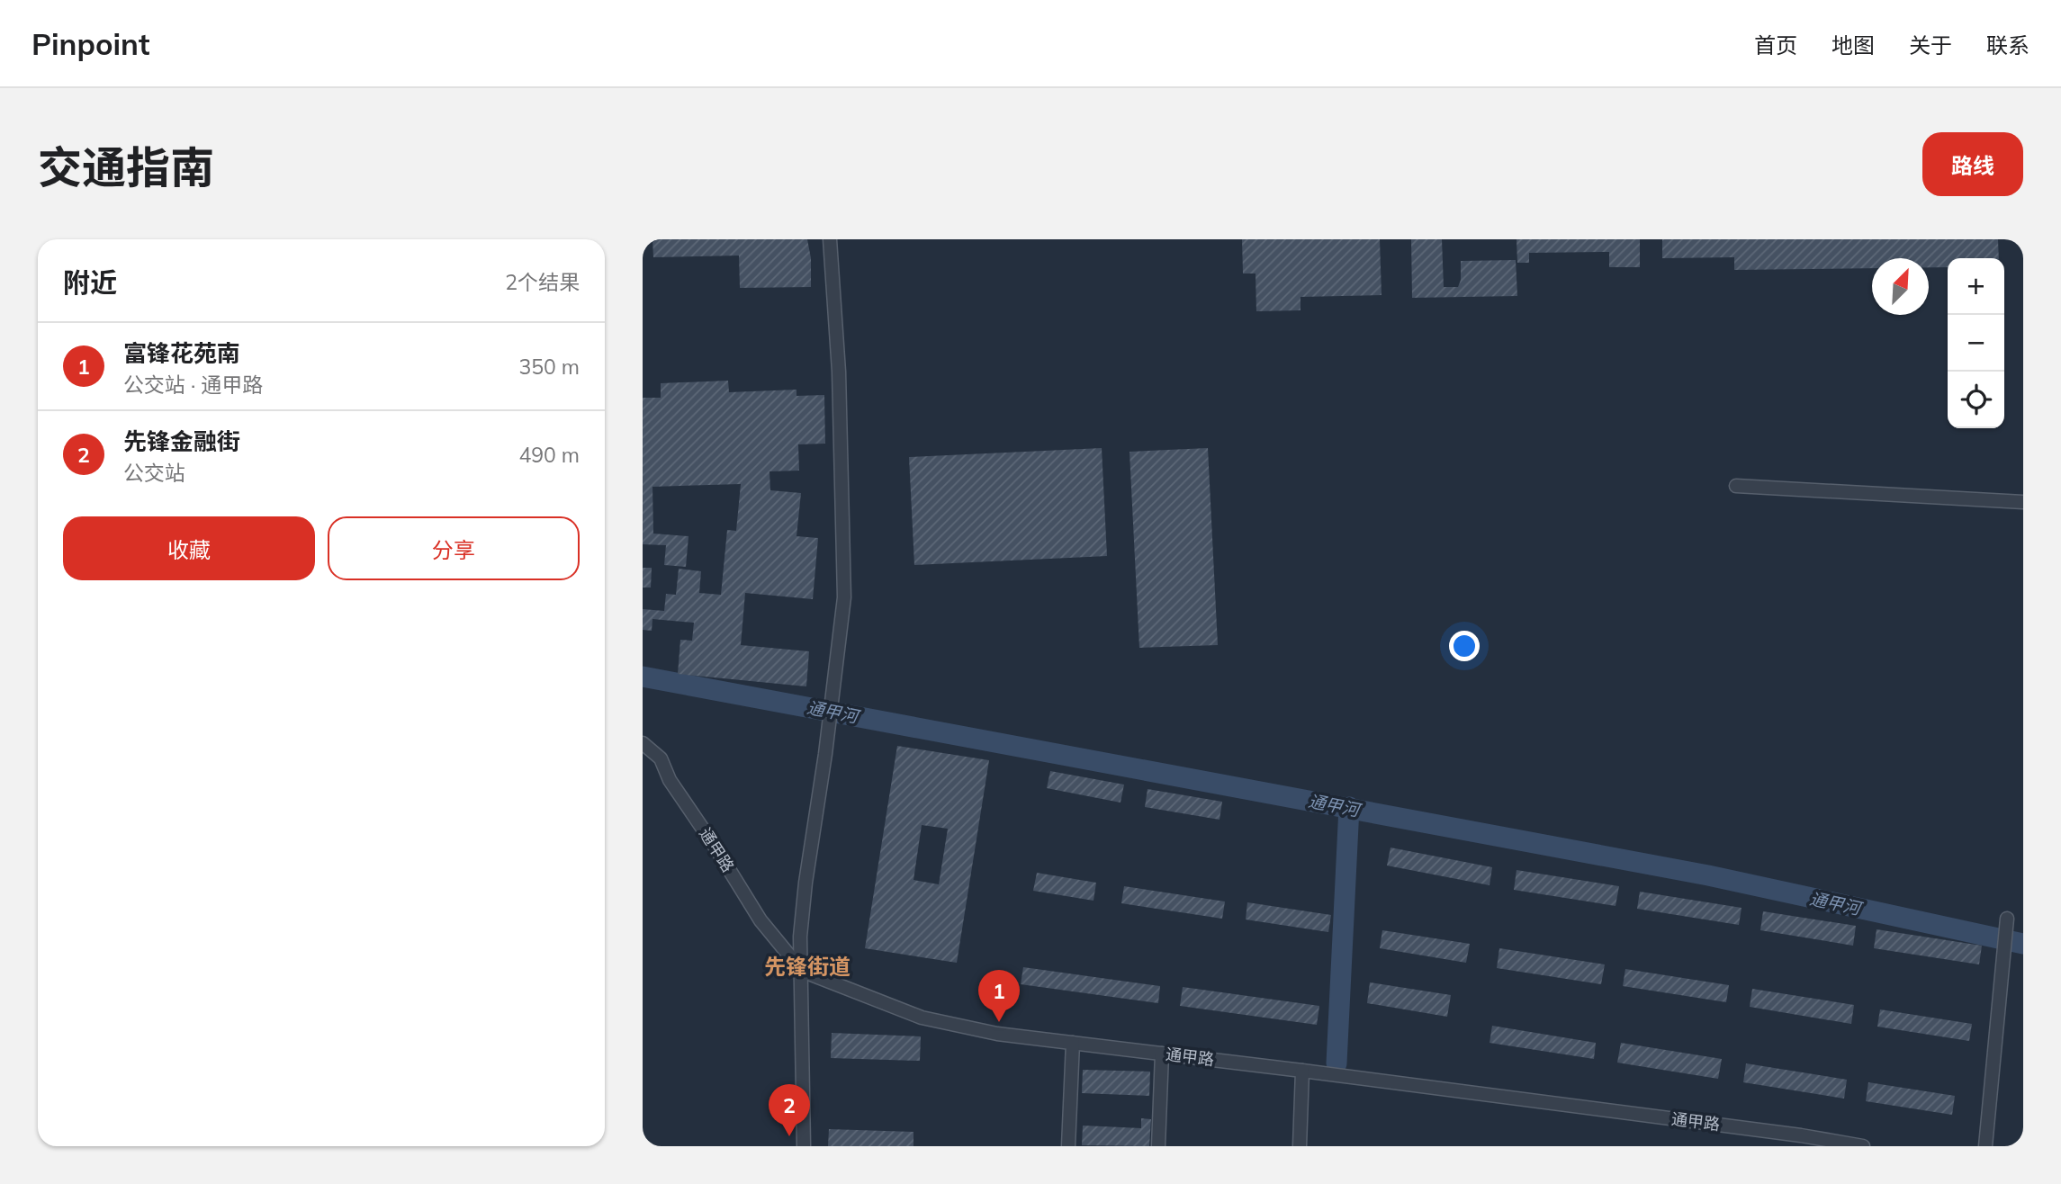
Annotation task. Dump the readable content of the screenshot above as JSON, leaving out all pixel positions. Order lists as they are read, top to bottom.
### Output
{
  "streets": {
    "street": ["通甲路"]
  },
  "districts": ["先锋街道"],
  "water": ["通甲河"],
  "north": "top right",
  "page": {
    "header": "Pinpoint",
    "nav": [
      "首页",
      "地图",
      "关于",
      "联系"
    ],
    "title": "交通指南",
    "buttons": [
      "路线",
      ["收藏", "分享"]
    ],
    "heading": ["附近", "2个结果"],
    "map_buttons": ["+", "−"],
    "list": [
      {
        "mark": "1",
        "name": "富锋花苑南",
        "note": "公交站 · 通甲路",
        "value": "350 m"
      },
      {
        "mark": "2",
        "name": "先锋金融街",
        "note": "公交站",
        "value": "490 m"
      }
    ],
    "pins": ["1", "2"]
  }
}
